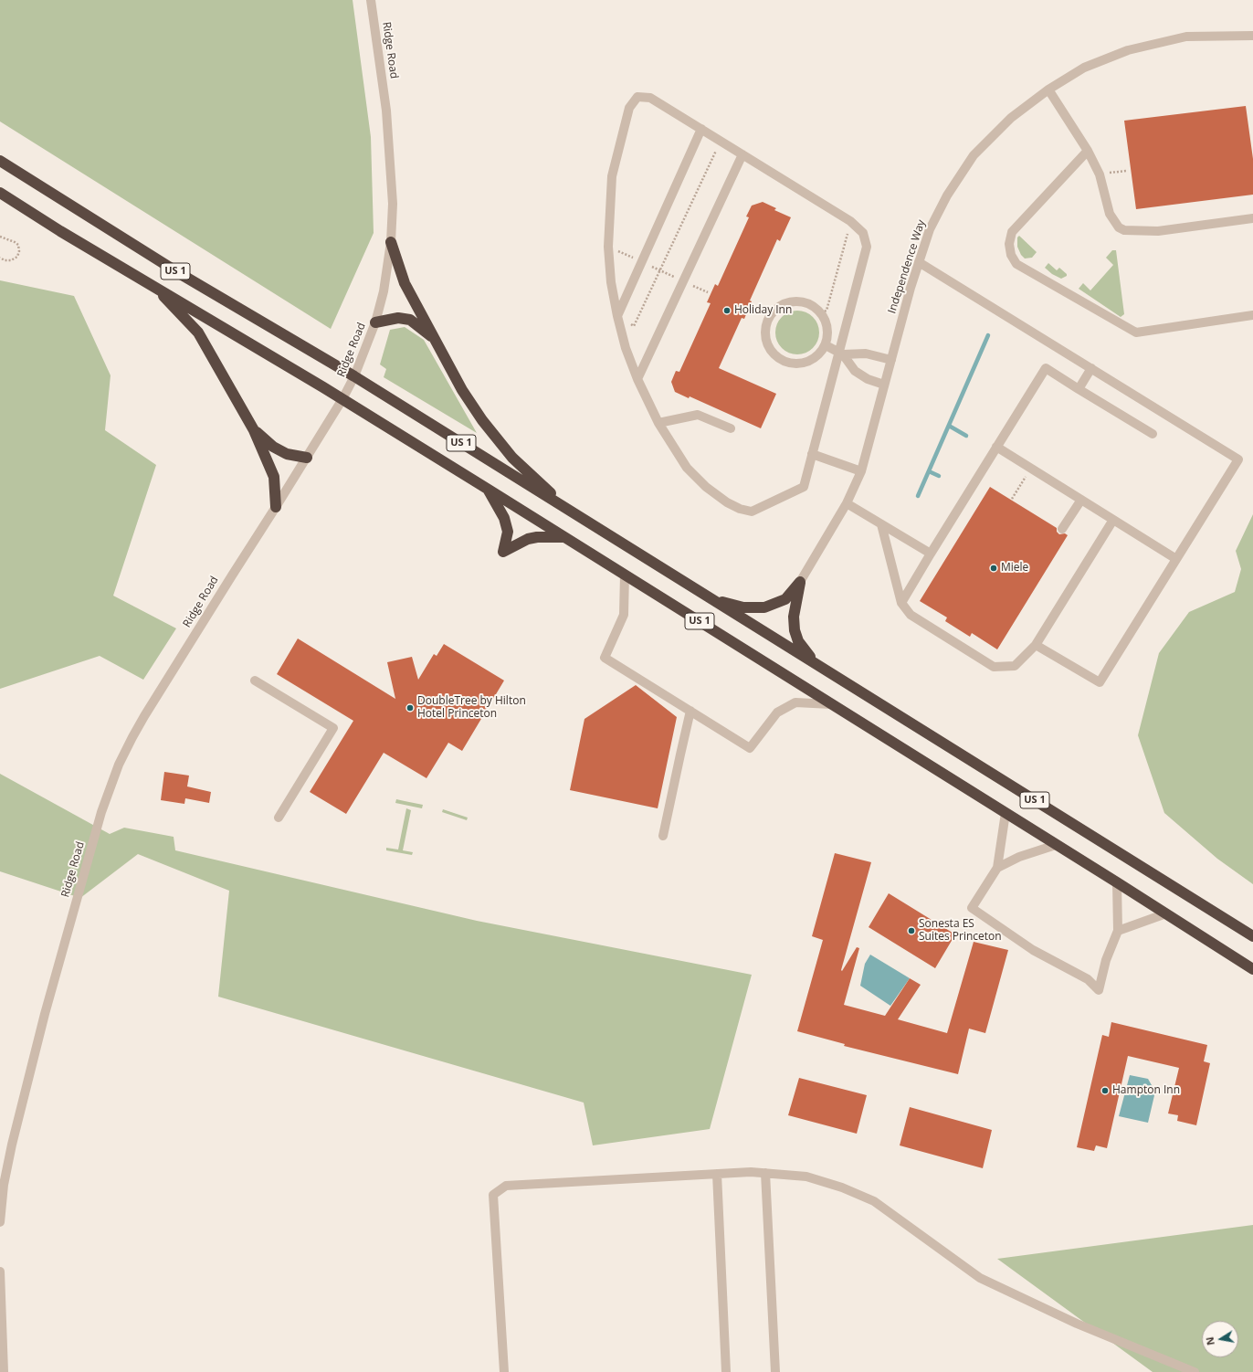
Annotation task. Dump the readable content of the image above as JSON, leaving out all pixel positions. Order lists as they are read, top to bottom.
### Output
{
  "streets": {
    "highway": ["US 1"],
    "street": ["Ridge Road", "Independence Way"]
  },
  "crossings": [
    ["Ridge Road", "US 1"]
  ],
  "places": [
    "Holiday Inn",
    "Miele",
    "DoubleTree by Hilton Hotel Princeton",
    "Sonesta ES Suites Princeton",
    "Hampton Inn"
  ],
  "north": "left"
}
